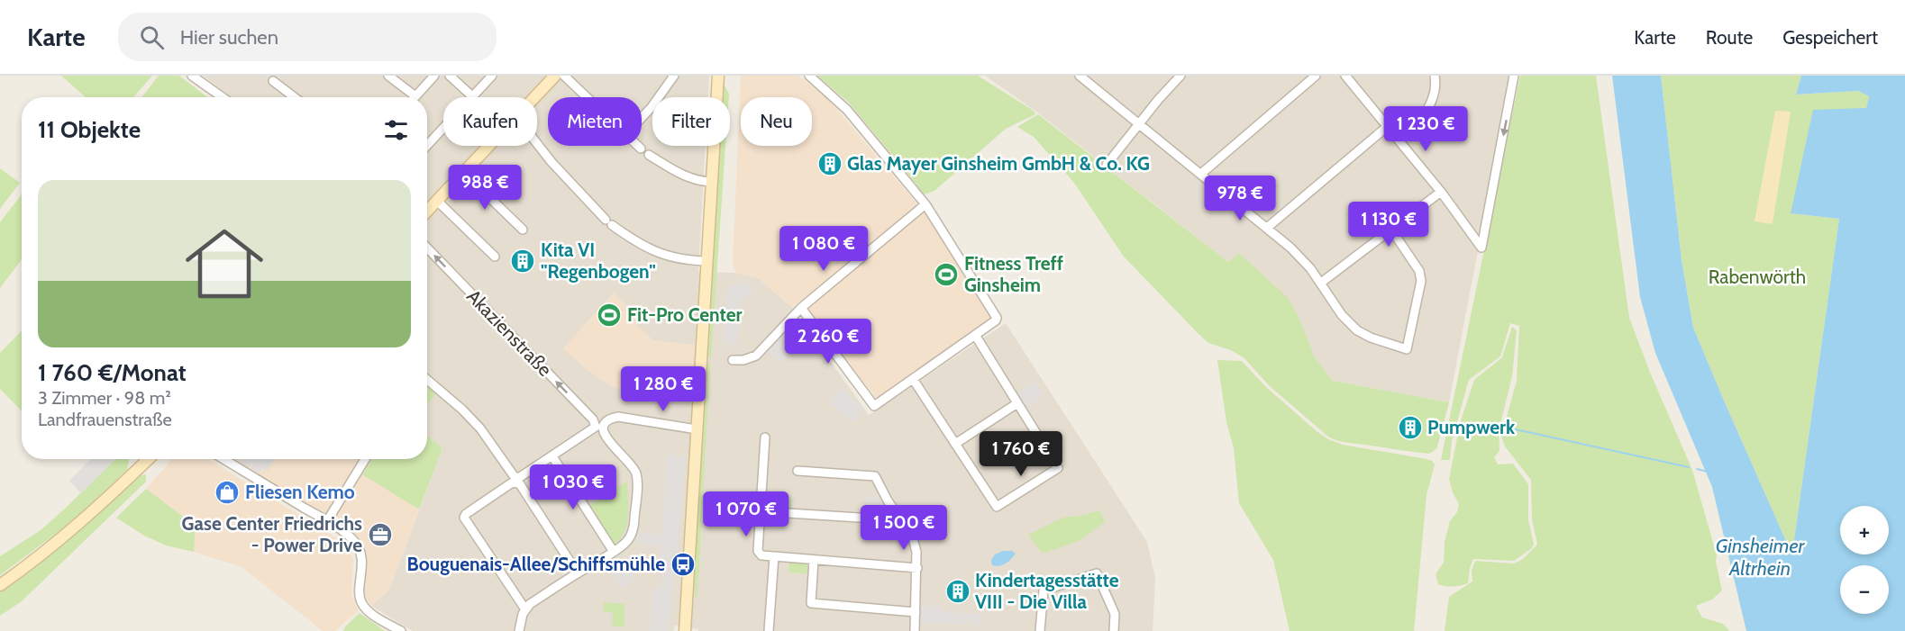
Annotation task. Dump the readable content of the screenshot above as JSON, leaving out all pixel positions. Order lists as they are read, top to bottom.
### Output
{
  "streets": {
    "street": ["Akazienstraße"]
  },
  "one_way": ["Akazienstraße"],
  "water": ["Ginsheimer Altrhein"],
  "parks": ["Rabenwörth"],
  "places": {
    "building": [
      "Glas Mayer Ginsheim GmbH & Co. KG",
      "Kita VI \"Regenbogen\"",
      "Pumpwerk",
      "Kindertagesstätte VIII - Die Villa"
    ],
    "sports": ["Fitness Treff Ginsheim", "Fit-Pro Center"],
    "shop": ["Fliesen Kemo"],
    "office": ["Gase Center Friedrichs - Power Drive"],
    "bus stop": ["Bouguenais-Allee/Schiffsmühle"]
  },
  "page": {
    "header": "Karte",
    "search": "Hier suchen",
    "nav": ["Karte", "Route", "Gespeichert"],
    "chip": [
      "Kaufen",
      "Mieten",
      "Filter",
      "Neu"
    ],
    "heading": "11 Objekte",
    "price": [
      "1 230 €",
      "988 €",
      "978 €",
      "1 130 €",
      "1 080 €",
      "2 260 €",
      "1 280 €",
      "1 760 €",
      "1 030 €",
      "1 070 €",
      "1 500 €"
    ],
    "list": [
      {
        "name": "1 760 €/Monat",
        "note": "3 Zimmer · 98 m² · Landfrauenstraße"
      }
    ],
    "map_buttons": ["+", "−"]
  }
}
